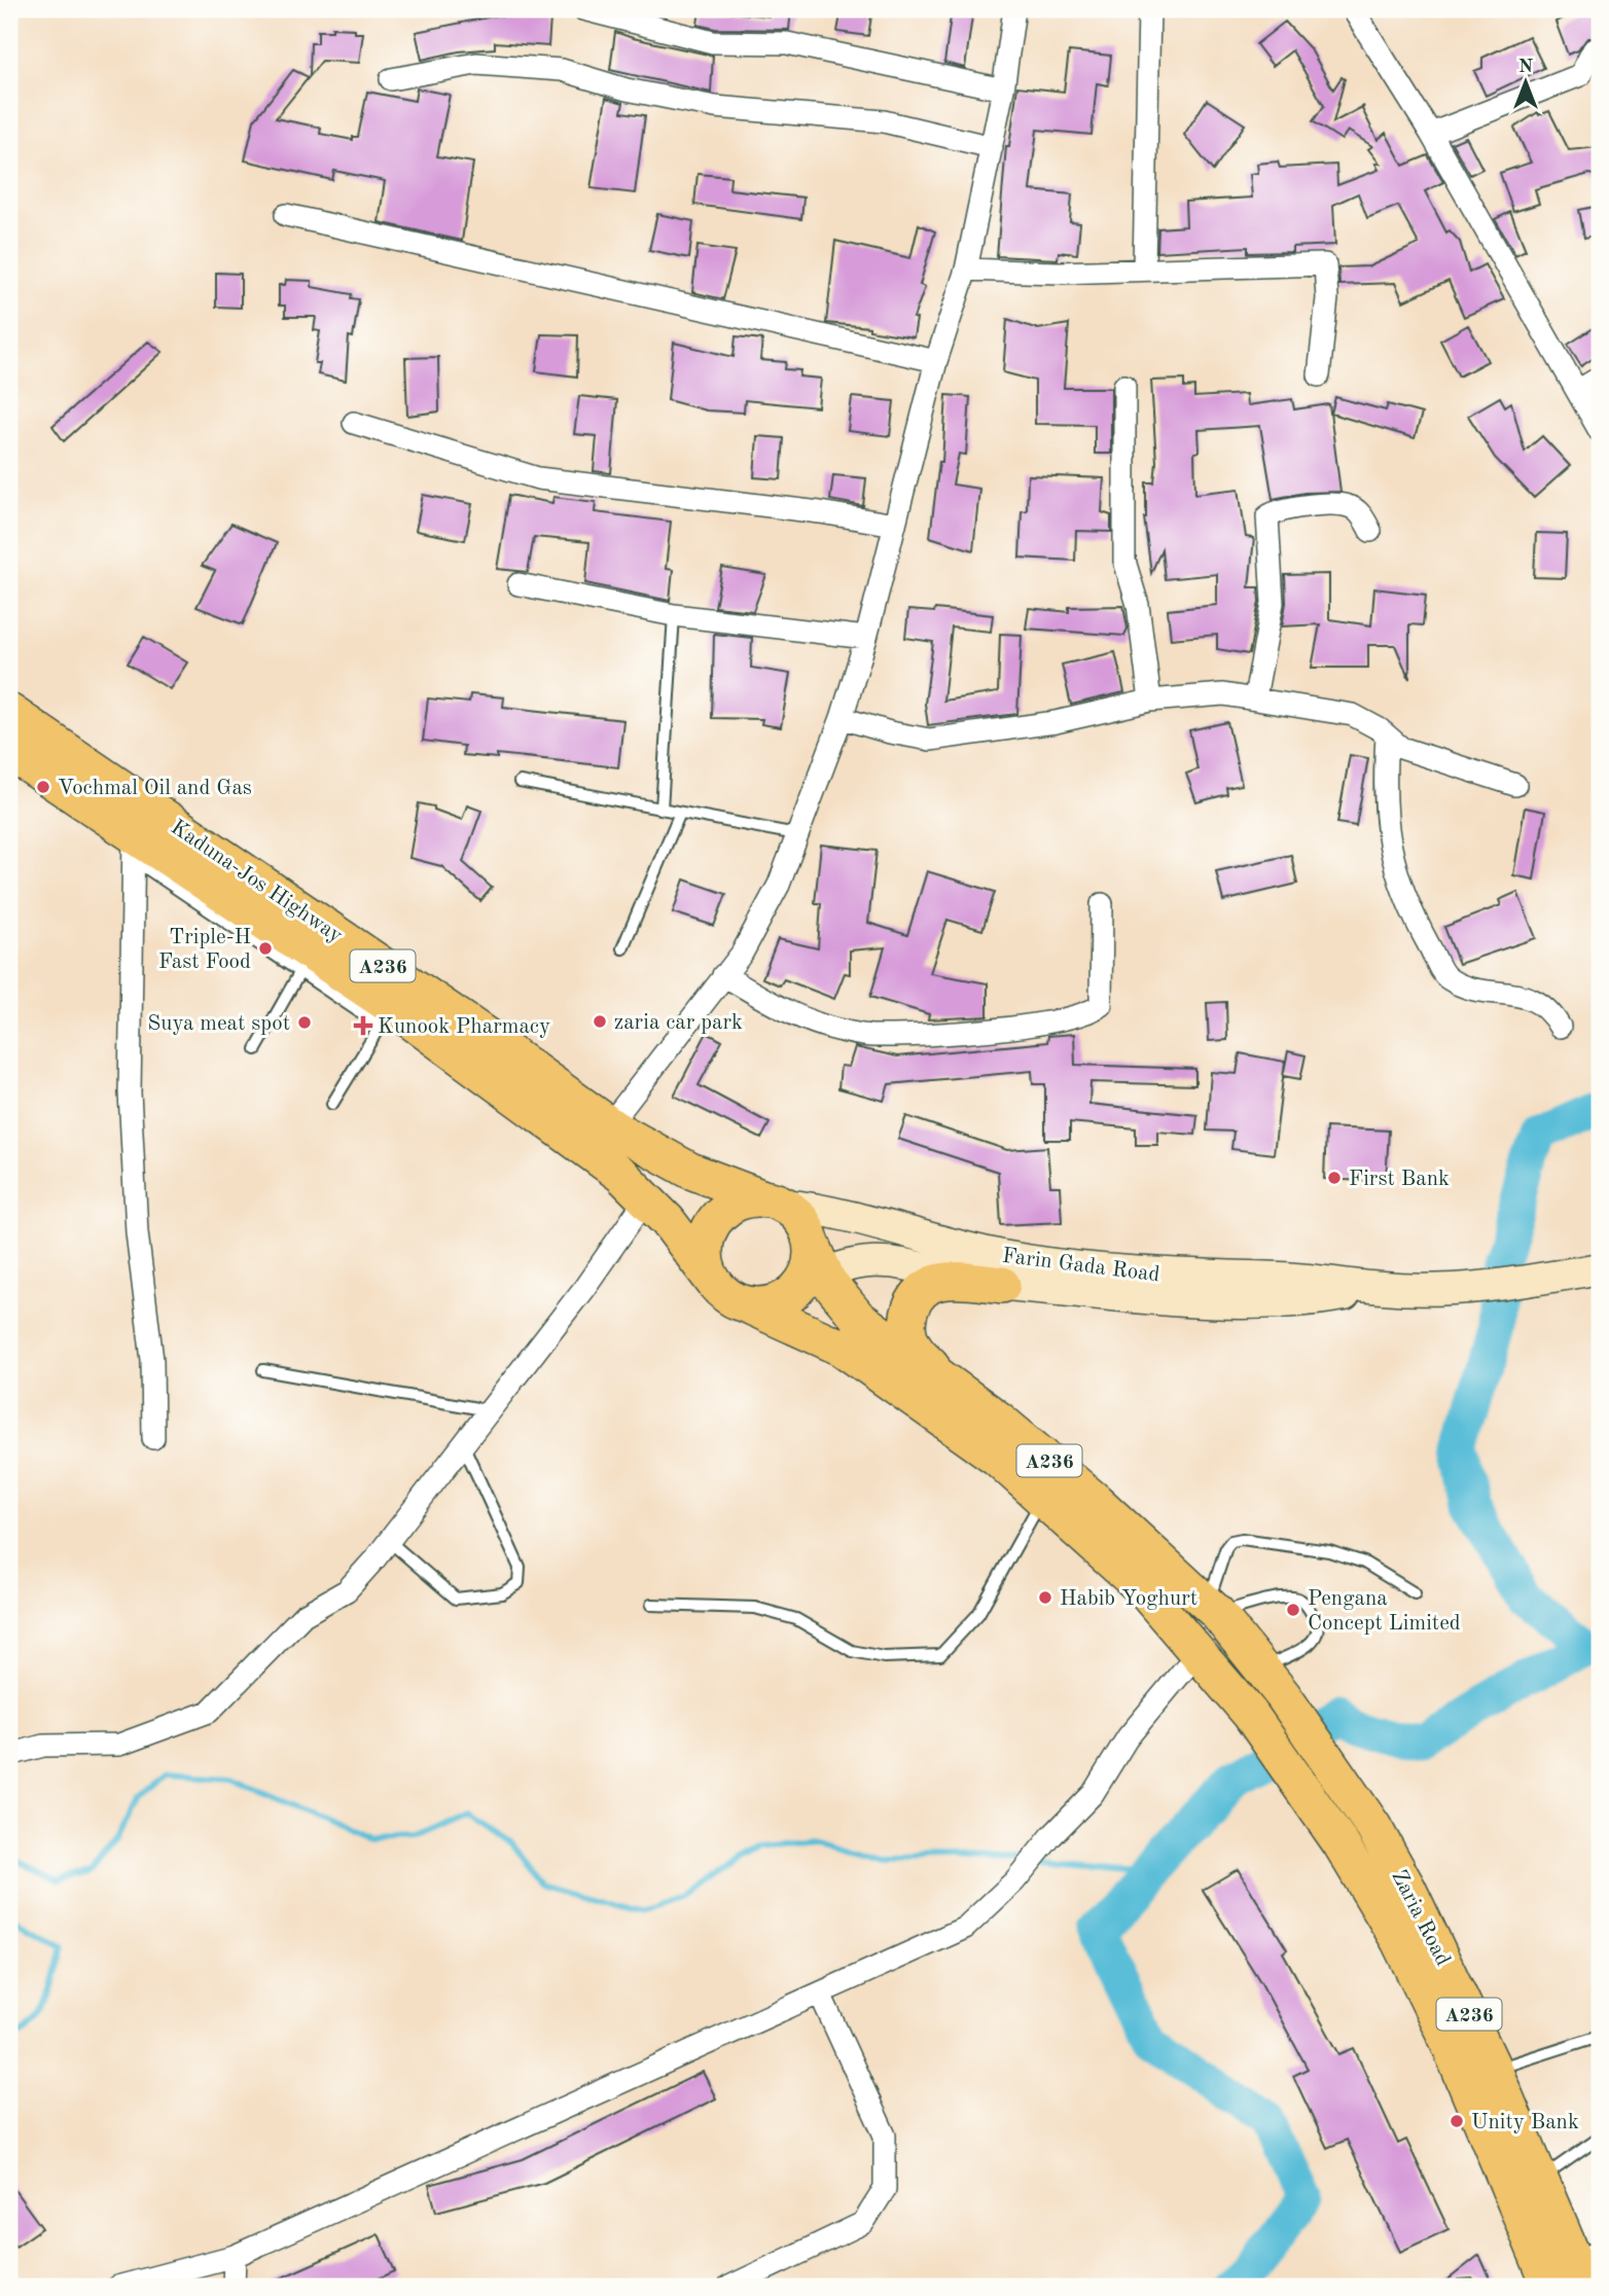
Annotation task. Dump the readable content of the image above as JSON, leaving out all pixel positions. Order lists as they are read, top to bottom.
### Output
{
  "streets": {
    "highway": ["Kaduna-Jos Highway", "A236", "Zaria Road"],
    "main road": ["Farin Gada Road"]
  },
  "crossings": [
    ["Kaduna-Jos Highway", "A236"],
    ["Kaduna-Jos Highway", "Farin Gada Road"],
    ["A236", "Farin Gada Road"],
    ["A236", "Zaria Road"]
  ],
  "places": {
    "other": [
      "Vochmal Oil and Gas",
      "Triple-H Fast Food",
      "zaria car park",
      "Suya meat spot",
      "First Bank",
      "Habib Yoghurt",
      "Pengana Concept Limited",
      "Unity Bank"
    ],
    "health": ["Kunook Pharmacy"]
  },
  "north": "top"
}
